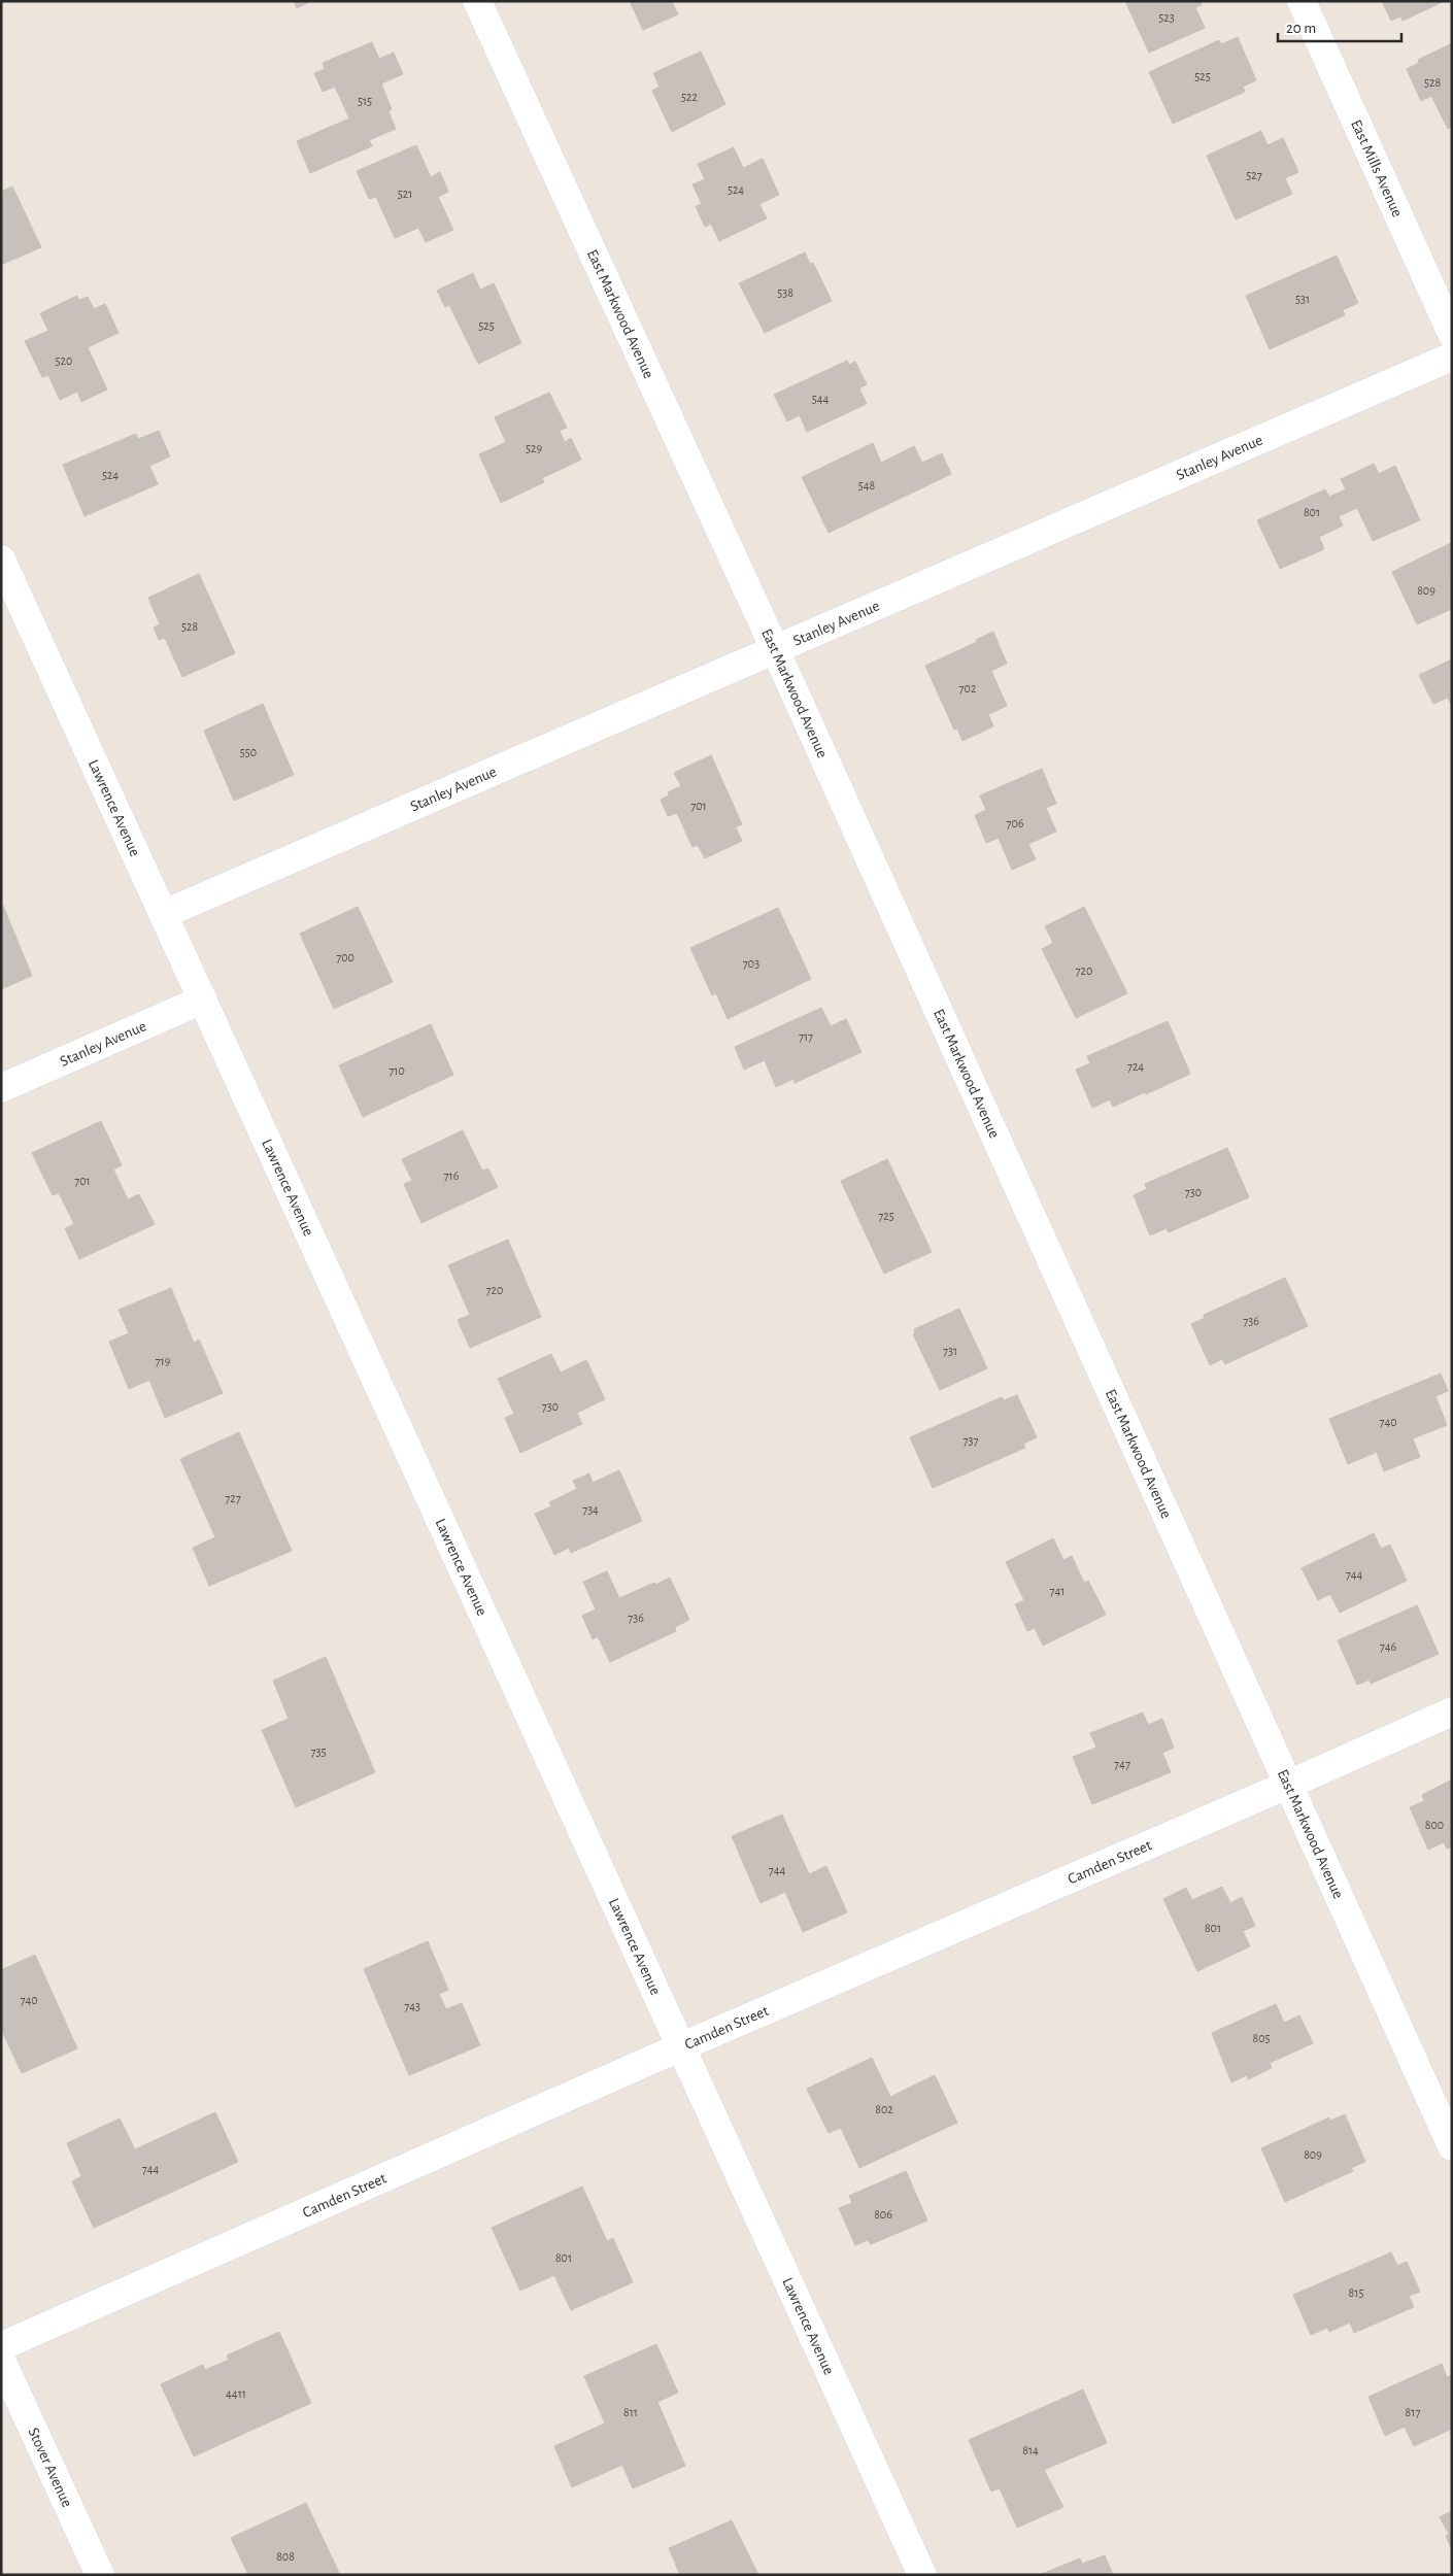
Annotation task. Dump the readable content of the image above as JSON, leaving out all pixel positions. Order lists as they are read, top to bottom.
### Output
{
  "streets": {
    "street": [
      "East Mills Avenue",
      "East Markwood Avenue",
      "Stanley Avenue",
      "Lawrence Avenue",
      "Camden Street",
      "Stover Avenue"
    ]
  },
  "crossings": [
    ["East Markwood Avenue", "Stanley Avenue"],
    ["East Markwood Avenue", "Camden Street"],
    ["Stanley Avenue", "Lawrence Avenue"],
    ["Lawrence Avenue", "Camden Street"]
  ],
  "house_numbers": [
    "523",
    "525",
    "528",
    "522",
    "515",
    "527",
    "524",
    "521",
    "538",
    "531",
    "525",
    "520",
    "544",
    "529",
    "524",
    "548",
    "801",
    "809",
    "528",
    "702",
    "550",
    "701",
    "706",
    "700",
    "703",
    "720",
    "717",
    "724",
    "710",
    "716",
    "701",
    "730",
    "725",
    "720",
    "736",
    "731",
    "719",
    "730",
    "740",
    "737",
    "727",
    "734",
    "744",
    "741",
    "736",
    "746",
    "735",
    "747",
    "800",
    "744",
    "801",
    "740",
    "743",
    "805",
    "802",
    "809",
    "744",
    "806",
    "801",
    "815",
    "4411",
    "811",
    "817",
    "814",
    "808"
  ],
  "scale_bar": "20 m"
}
